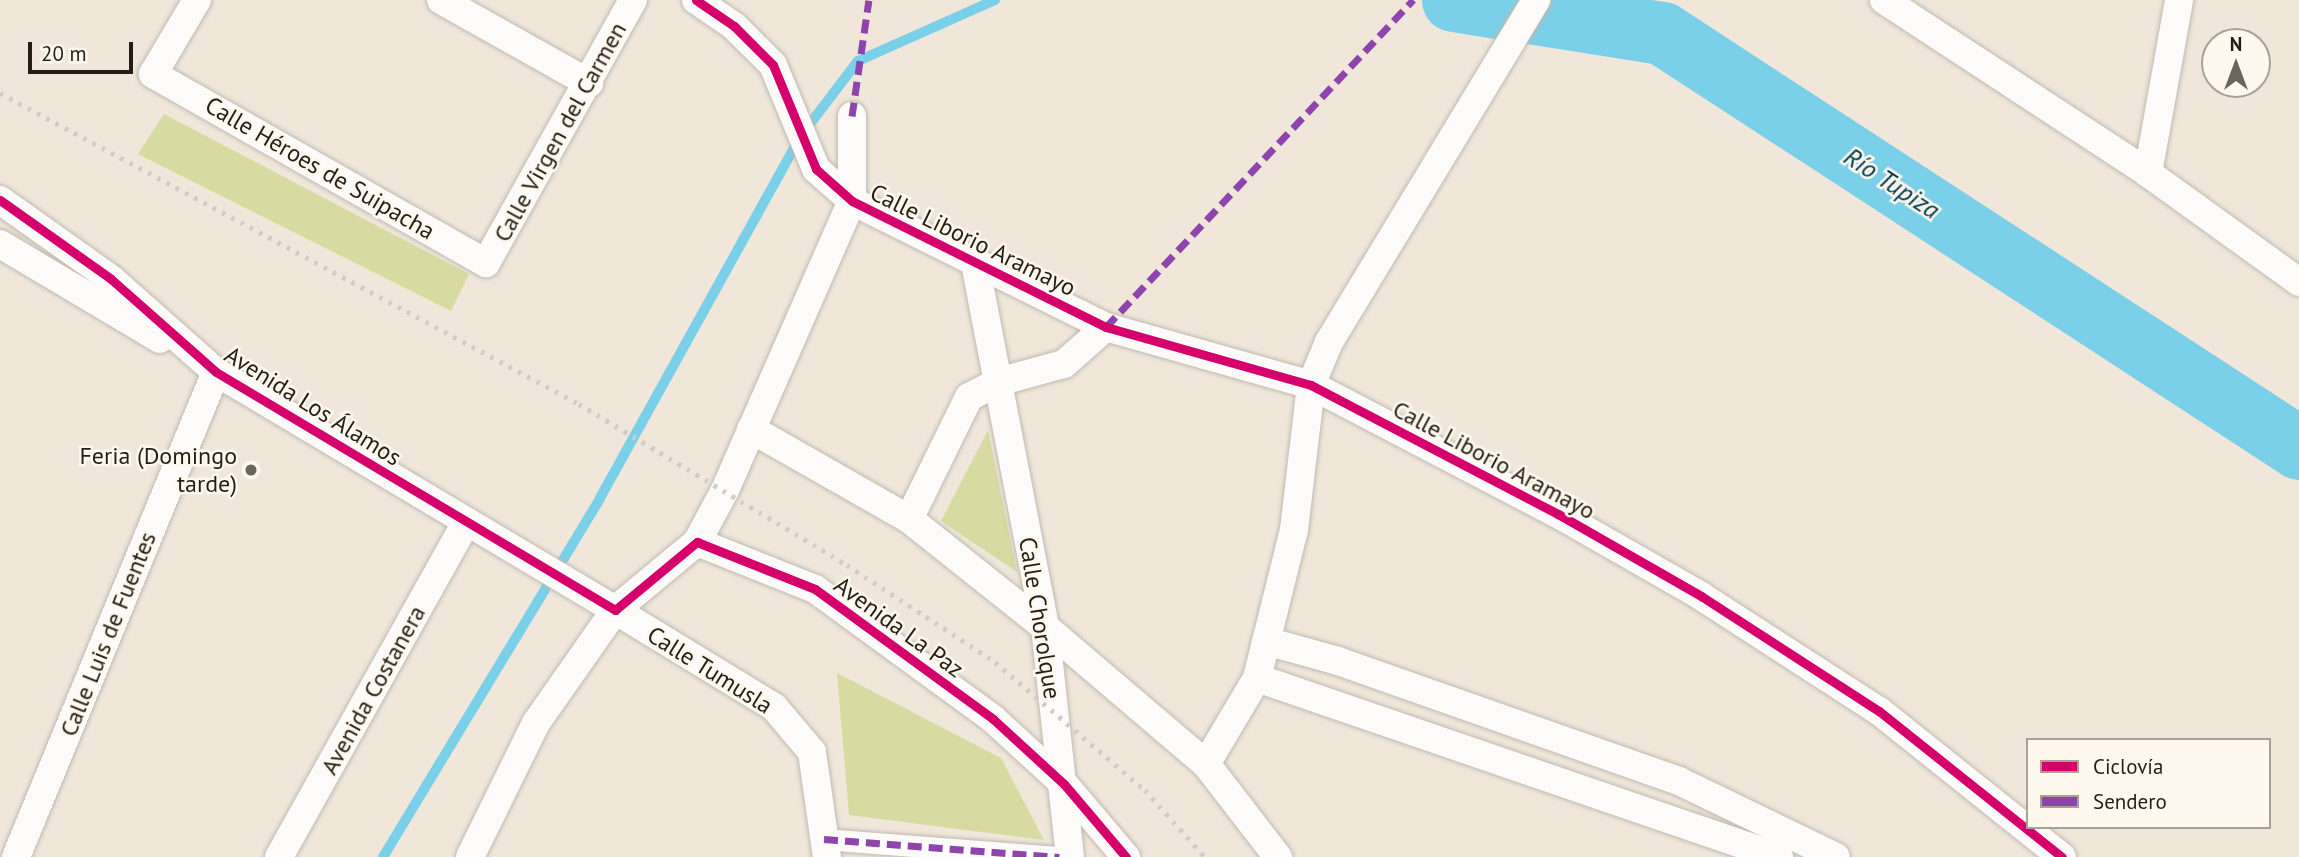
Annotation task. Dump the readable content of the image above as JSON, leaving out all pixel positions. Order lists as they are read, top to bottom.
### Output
{
  "streets": {
    "street": [
      "Calle Virgen del Carmen",
      "Calle Héroes de Suipacha",
      "Calle Liborio Aramayo",
      "Avenida Los Álamos",
      "Calle Chorolque",
      "Avenida La Paz",
      "Calle Luis de Fuentes",
      "Calle Tumusla",
      "Avenida Costanera"
    ]
  },
  "crossings": [
    ["Calle Virgen del Carmen", "Calle Héroes de Suipacha"],
    ["Calle Liborio Aramayo", "Calle Chorolque"],
    ["Avenida Los Álamos", "Calle Luis de Fuentes"],
    ["Avenida Los Álamos", "Calle Tumusla"],
    ["Avenida Los Álamos", "Avenida Costanera"],
    ["Calle Chorolque", "Avenida La Paz"]
  ],
  "water": ["Río Tupiza"],
  "places": ["Feria (Domingo tarde)"],
  "legend": ["Ciclovía", "Sendero"],
  "scale_bar": "20 m",
  "north": "top"
}
